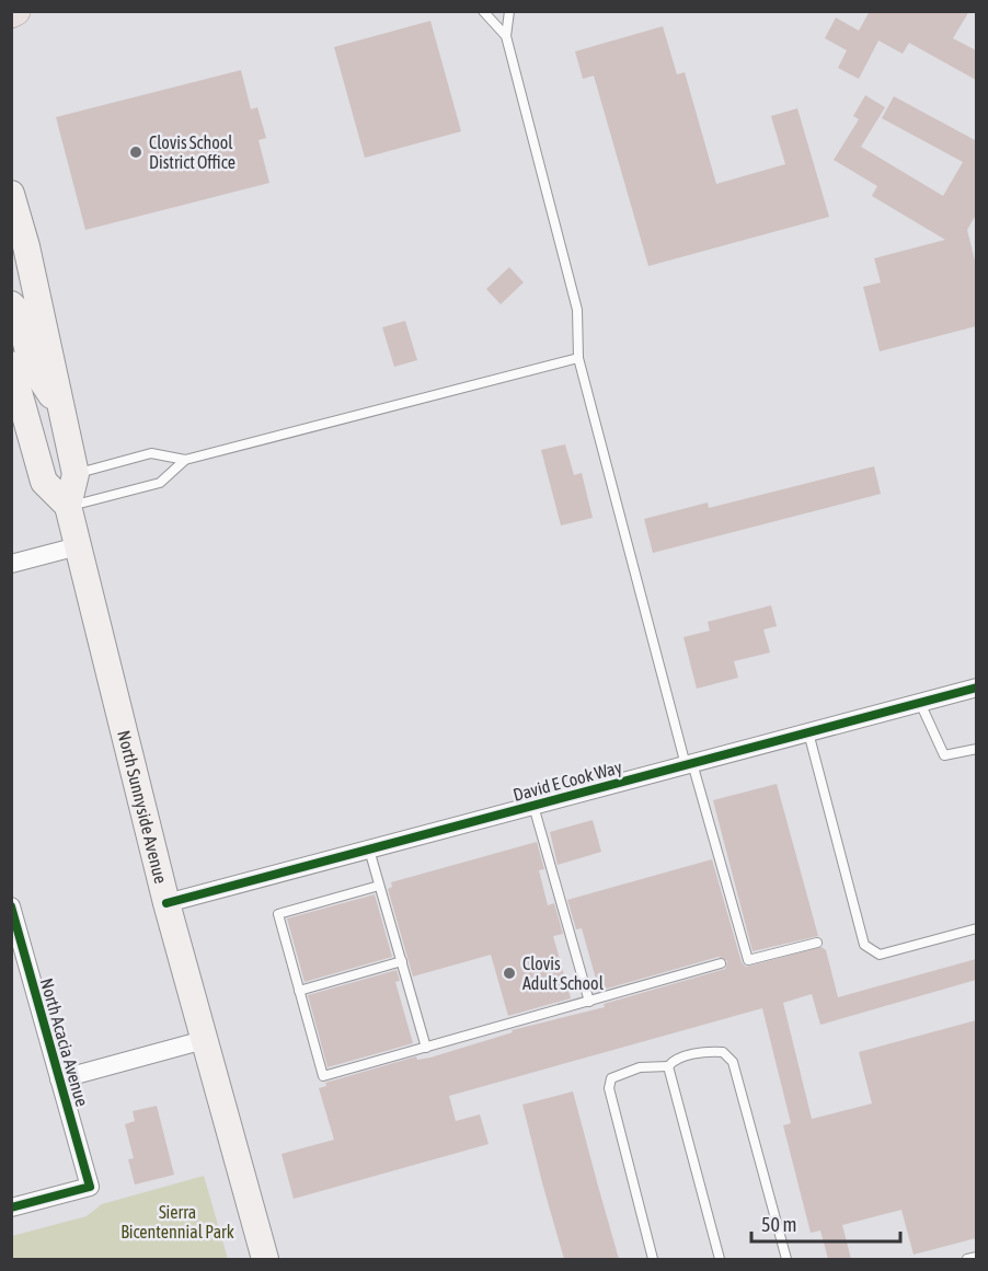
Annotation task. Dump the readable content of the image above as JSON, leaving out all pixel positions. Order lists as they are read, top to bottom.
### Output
{
  "streets": {
    "main road": ["North Sunnyside Avenue"],
    "street": ["David E Cook Way", "North Acacia Avenue"]
  },
  "crossings": [
    ["David E Cook Way", "North Sunnyside Avenue"]
  ],
  "parks": ["Sierra Bicentennial Park"],
  "places": ["Clovis School District Office", "Clovis Adult School"],
  "scale_bar": "50 m"
}
